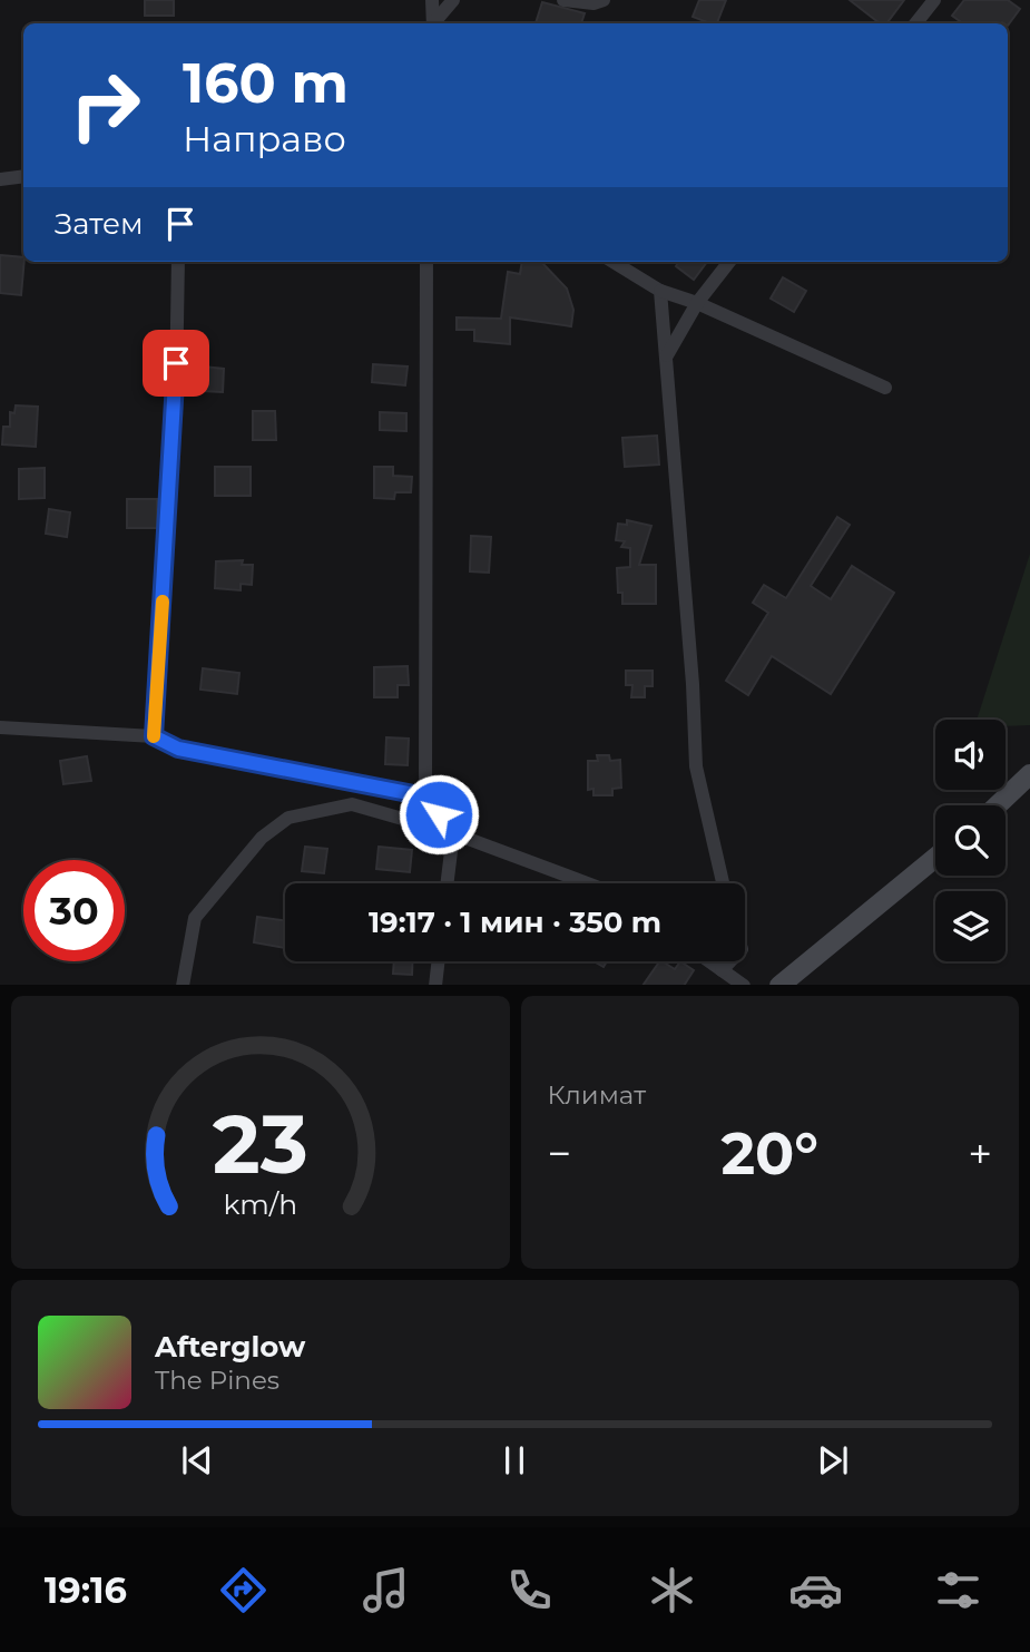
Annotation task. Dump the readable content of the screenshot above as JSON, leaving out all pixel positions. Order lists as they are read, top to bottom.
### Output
{
  "page": {
    "turn": ["160 m", "Направо"],
    "then": "Затем",
    "limit": "30",
    "trip": "19:17 · 1 мин · 350 m",
    "tile": "Климат",
    "heat": ["−", "20°", "+"],
    "song": ["Afterglow", "The Pines"],
    "tabs": "19:16",
    "gauge": ["23", "km/h"]
  }
}
